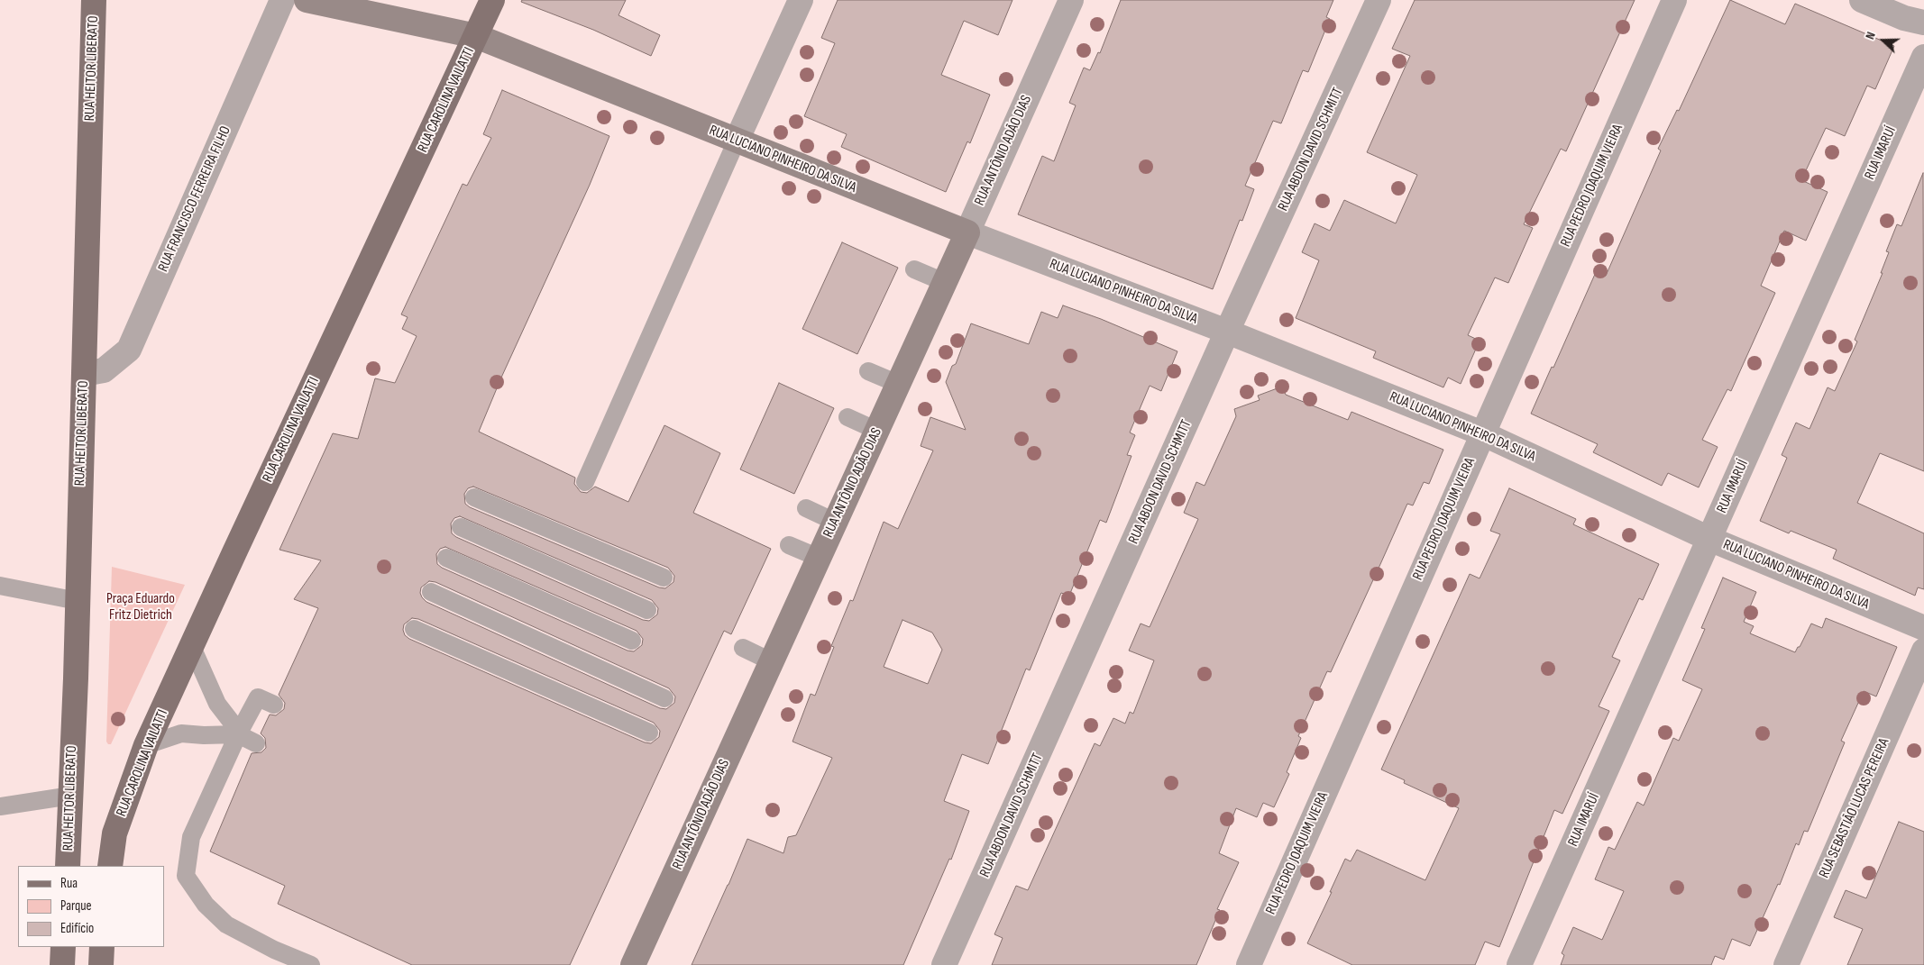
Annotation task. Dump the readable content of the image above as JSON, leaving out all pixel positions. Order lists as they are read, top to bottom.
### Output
{
  "streets": {
    "main road": [
      "RUA HEITOR LIBERATO",
      "RUA CAROLINA VAILATTI",
      "RUA ANTÔNIO ADÃO DIAS",
      "RUA LUCIANO PINHEIRO DA SILVA"
    ],
    "street": [
      "RUA ABDON DAVID SCHMITT",
      "RUA IMARUÍ",
      "RUA PEDRO JOAQUIM VIEIRA",
      "RUA FRANCISCO FERREIRA FILHO",
      "RUA SEBASTIÃO LUCAS PEREIRA"
    ]
  },
  "crossings": [
    ["RUA HEITOR LIBERATO", "RUA FRANCISCO FERREIRA FILHO"],
    ["RUA CAROLINA VAILATTI", "RUA LUCIANO PINHEIRO DA SILVA"],
    ["RUA ABDON DAVID SCHMITT", "RUA LUCIANO PINHEIRO DA SILVA"],
    ["RUA ANTÔNIO ADÃO DIAS", "RUA LUCIANO PINHEIRO DA SILVA"],
    ["RUA IMARUÍ", "RUA LUCIANO PINHEIRO DA SILVA"],
    ["RUA LUCIANO PINHEIRO DA SILVA", "RUA PEDRO JOAQUIM VIEIRA"]
  ],
  "parks": ["Praça Eduardo Fritz Dietrich"],
  "legend": ["Rua", "Parque", "Edifício"],
  "north": "left"
}
